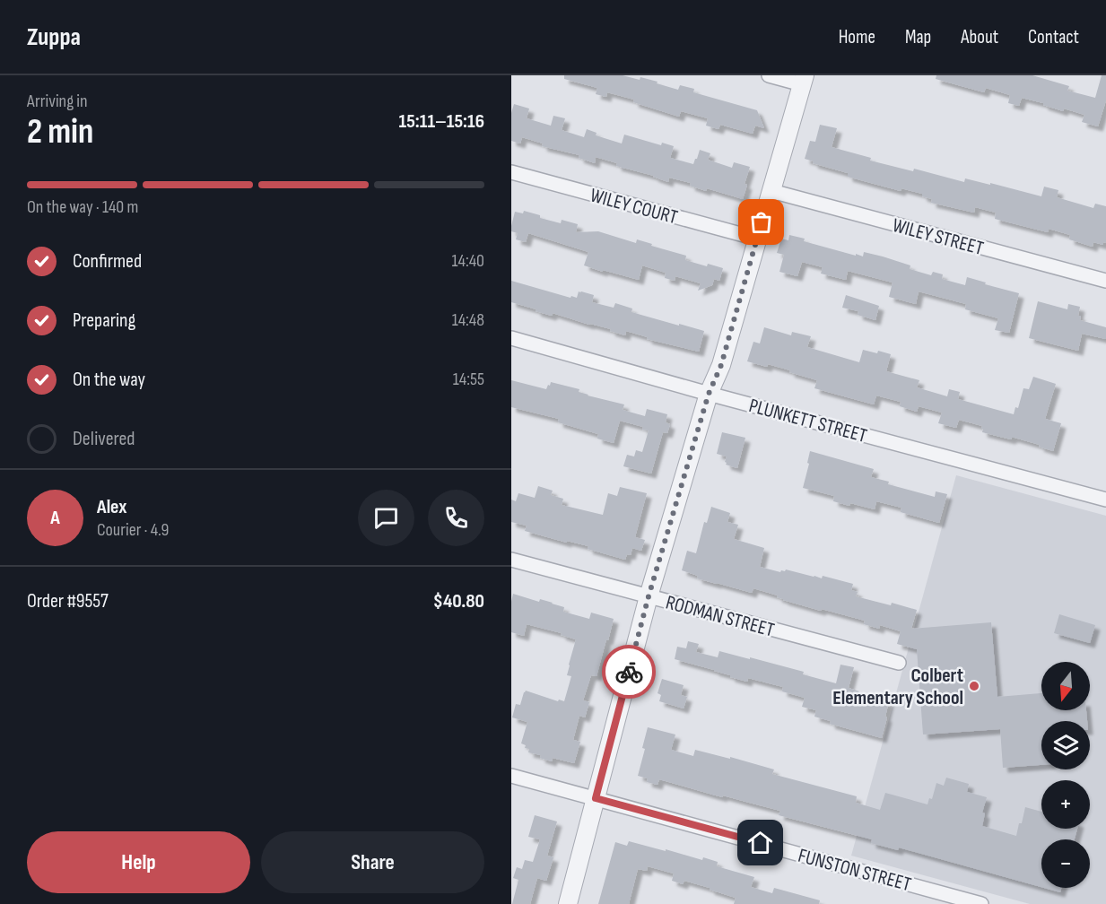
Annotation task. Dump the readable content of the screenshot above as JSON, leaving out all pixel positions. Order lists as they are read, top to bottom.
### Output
{
  "streets": {
    "street": [
      "WILEY COURT",
      "WILEY STREET",
      "PLUNKETT STREET",
      "RODMAN STREET",
      "FUNSTON STREET"
    ]
  },
  "places": ["Colbert Elementary School"],
  "north": "bottom",
  "page": {
    "header": "Zuppa",
    "nav": [
      "Home",
      "Map",
      "About",
      "Contact"
    ],
    "heading": ["2 min", "Arriving in", "15:11–15:16"],
    "panel": [
      "Alex",
      "Courier · 4.9",
      "Order #9557",
      "$40.80"
    ],
    "bar": "On the way · 140 m",
    "list": [
      ["Confirmed", "14:40"],
      ["Preparing", "14:48"],
      ["On the way", "14:55"],
      "Delivered"
    ],
    "round": "A",
    "map_buttons": ["+", "−"],
    "buttons": ["Help", "Share"]
  }
}
